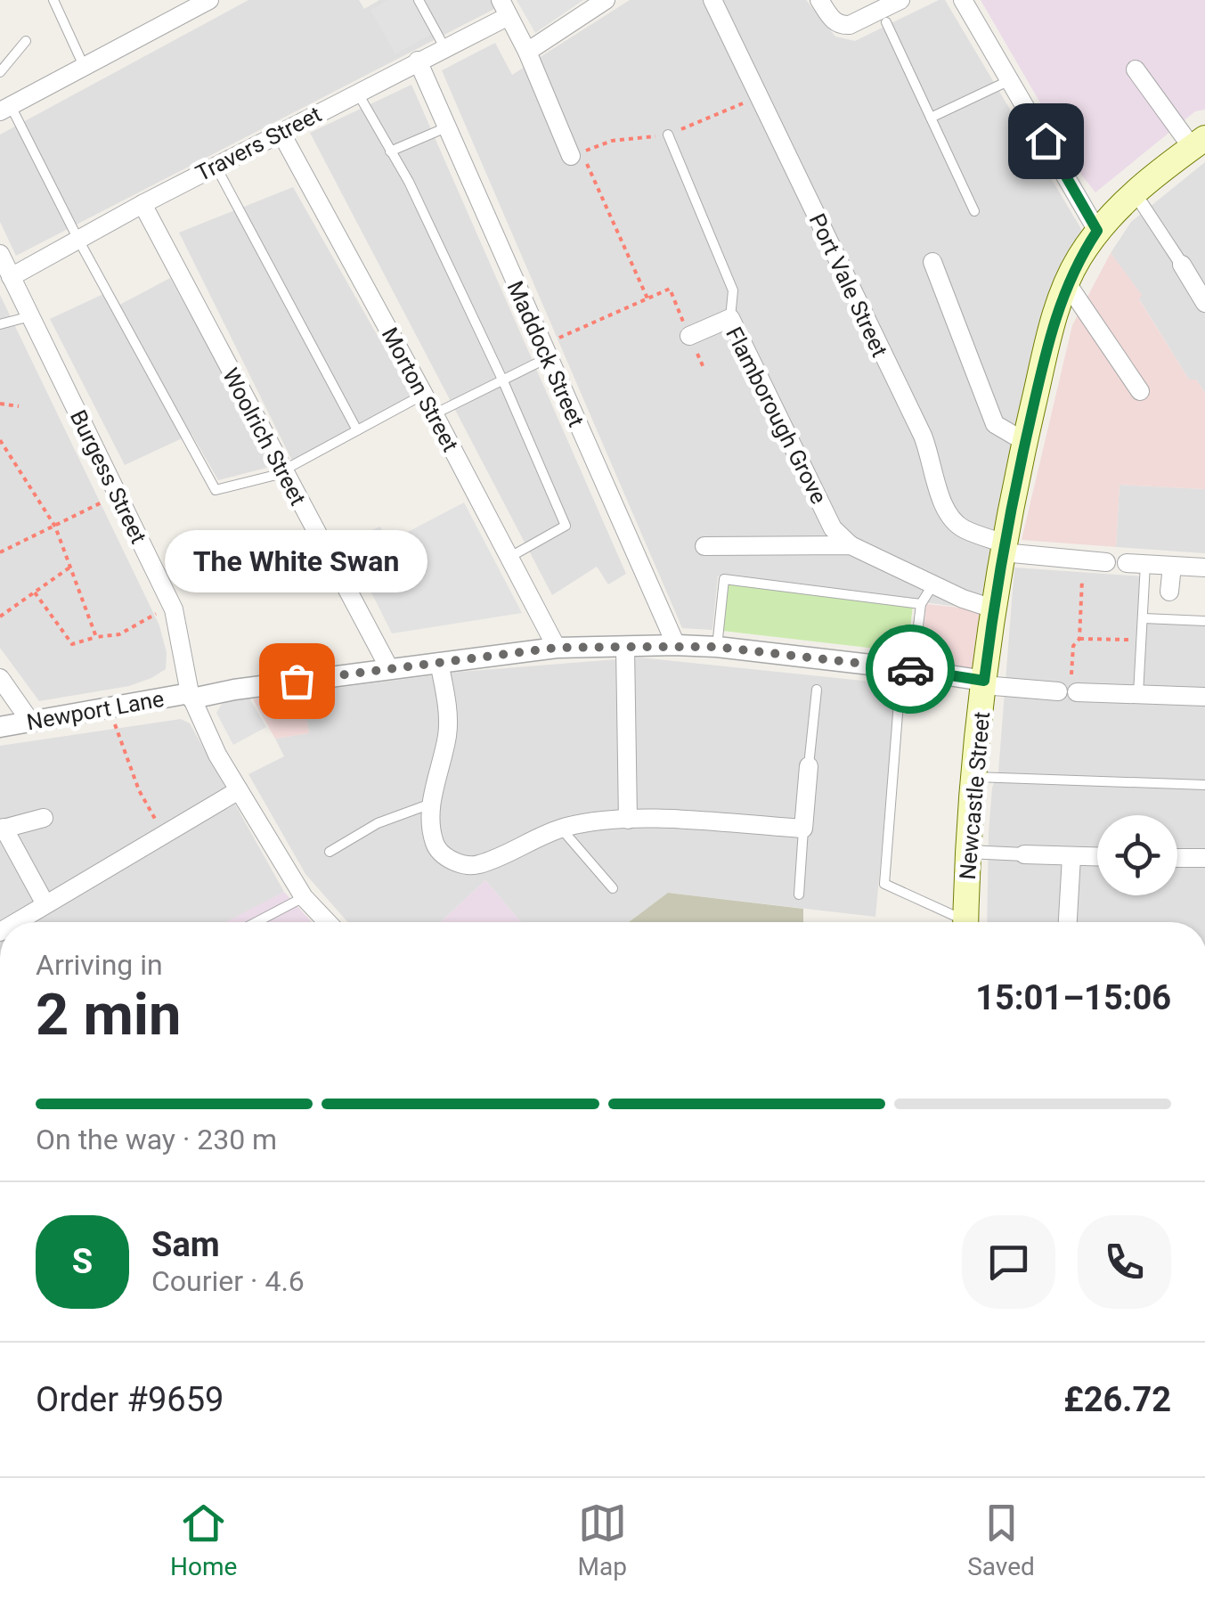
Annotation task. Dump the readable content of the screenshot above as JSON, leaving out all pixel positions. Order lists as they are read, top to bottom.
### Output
{
  "streets": {
    "main road": ["Newcastle Street"],
    "street": [
      "Travers Street",
      "Port Vale Street",
      "Maddock Street",
      "Morton Street",
      "Flamborough Grove",
      "Woolrich Street",
      "Burgess Street",
      "Newport Lane"
    ]
  },
  "crossings": [
    ["Travers Street", "Maddock Street"],
    ["Travers Street", "Morton Street"],
    ["Travers Street", "Woolrich Street"],
    ["Travers Street", "Burgess Street"],
    ["Port Vale Street", "Newcastle Street"],
    ["Maddock Street", "Newport Lane"],
    ["Morton Street", "Newport Lane"],
    ["Woolrich Street", "Newport Lane"],
    ["Burgess Street", "Newport Lane"],
    ["Newport Lane", "Newcastle Street"]
  ],
  "places": ["The White Swan"],
  "page": {
    "bubble": "The White Swan",
    "heading": ["2 min", "Arriving in", "15:01–15:06"],
    "panel": [
      "Sam",
      "Courier · 4.6",
      "Order #9659",
      "£26.72"
    ],
    "bar": "On the way · 230 m",
    "round": "S",
    "tabs": ["Home", "Map", "Saved"]
  }
}
